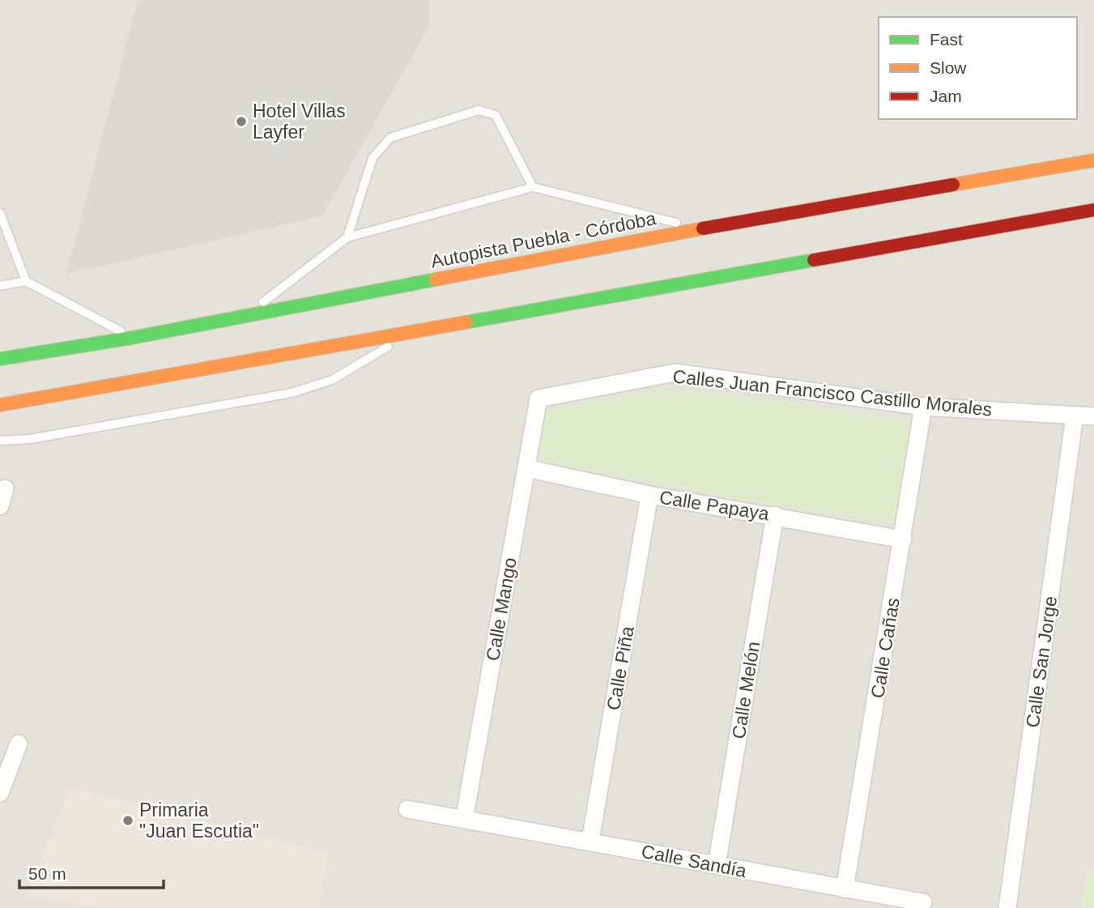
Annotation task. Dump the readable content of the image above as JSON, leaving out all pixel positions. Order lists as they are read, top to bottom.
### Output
{
  "streets": {
    "highway": ["Autopista Puebla - Córdoba"],
    "street": [
      "Calles Juan Francisco Castillo Morales",
      "Calle Papaya",
      "Calle Mango",
      "Calle Cañas",
      "Calle San Jorge",
      "Calle Piña",
      "Calle Melón",
      "Calle Sandía"
    ]
  },
  "crossings": [
    ["Calles Juan Francisco Castillo Morales", "Calle Mango"],
    ["Calles Juan Francisco Castillo Morales", "Calle Cañas"],
    ["Calles Juan Francisco Castillo Morales", "Calle San Jorge"],
    ["Calle Papaya", "Calle Mango"],
    ["Calle Papaya", "Calle Cañas"],
    ["Calle Papaya", "Calle Piña"],
    ["Calle Papaya", "Calle Melón"],
    ["Calle Mango", "Calle Sandía"],
    ["Calle Cañas", "Calle Sandía"],
    ["Calle Piña", "Calle Sandía"],
    ["Calle Melón", "Calle Sandía"]
  ],
  "places": ["Hotel Villas Layfer", "Primaria \"Juan Escutia\""],
  "legend": ["Fast", "Slow", "Jam"],
  "scale_bar": "50 m"
}
